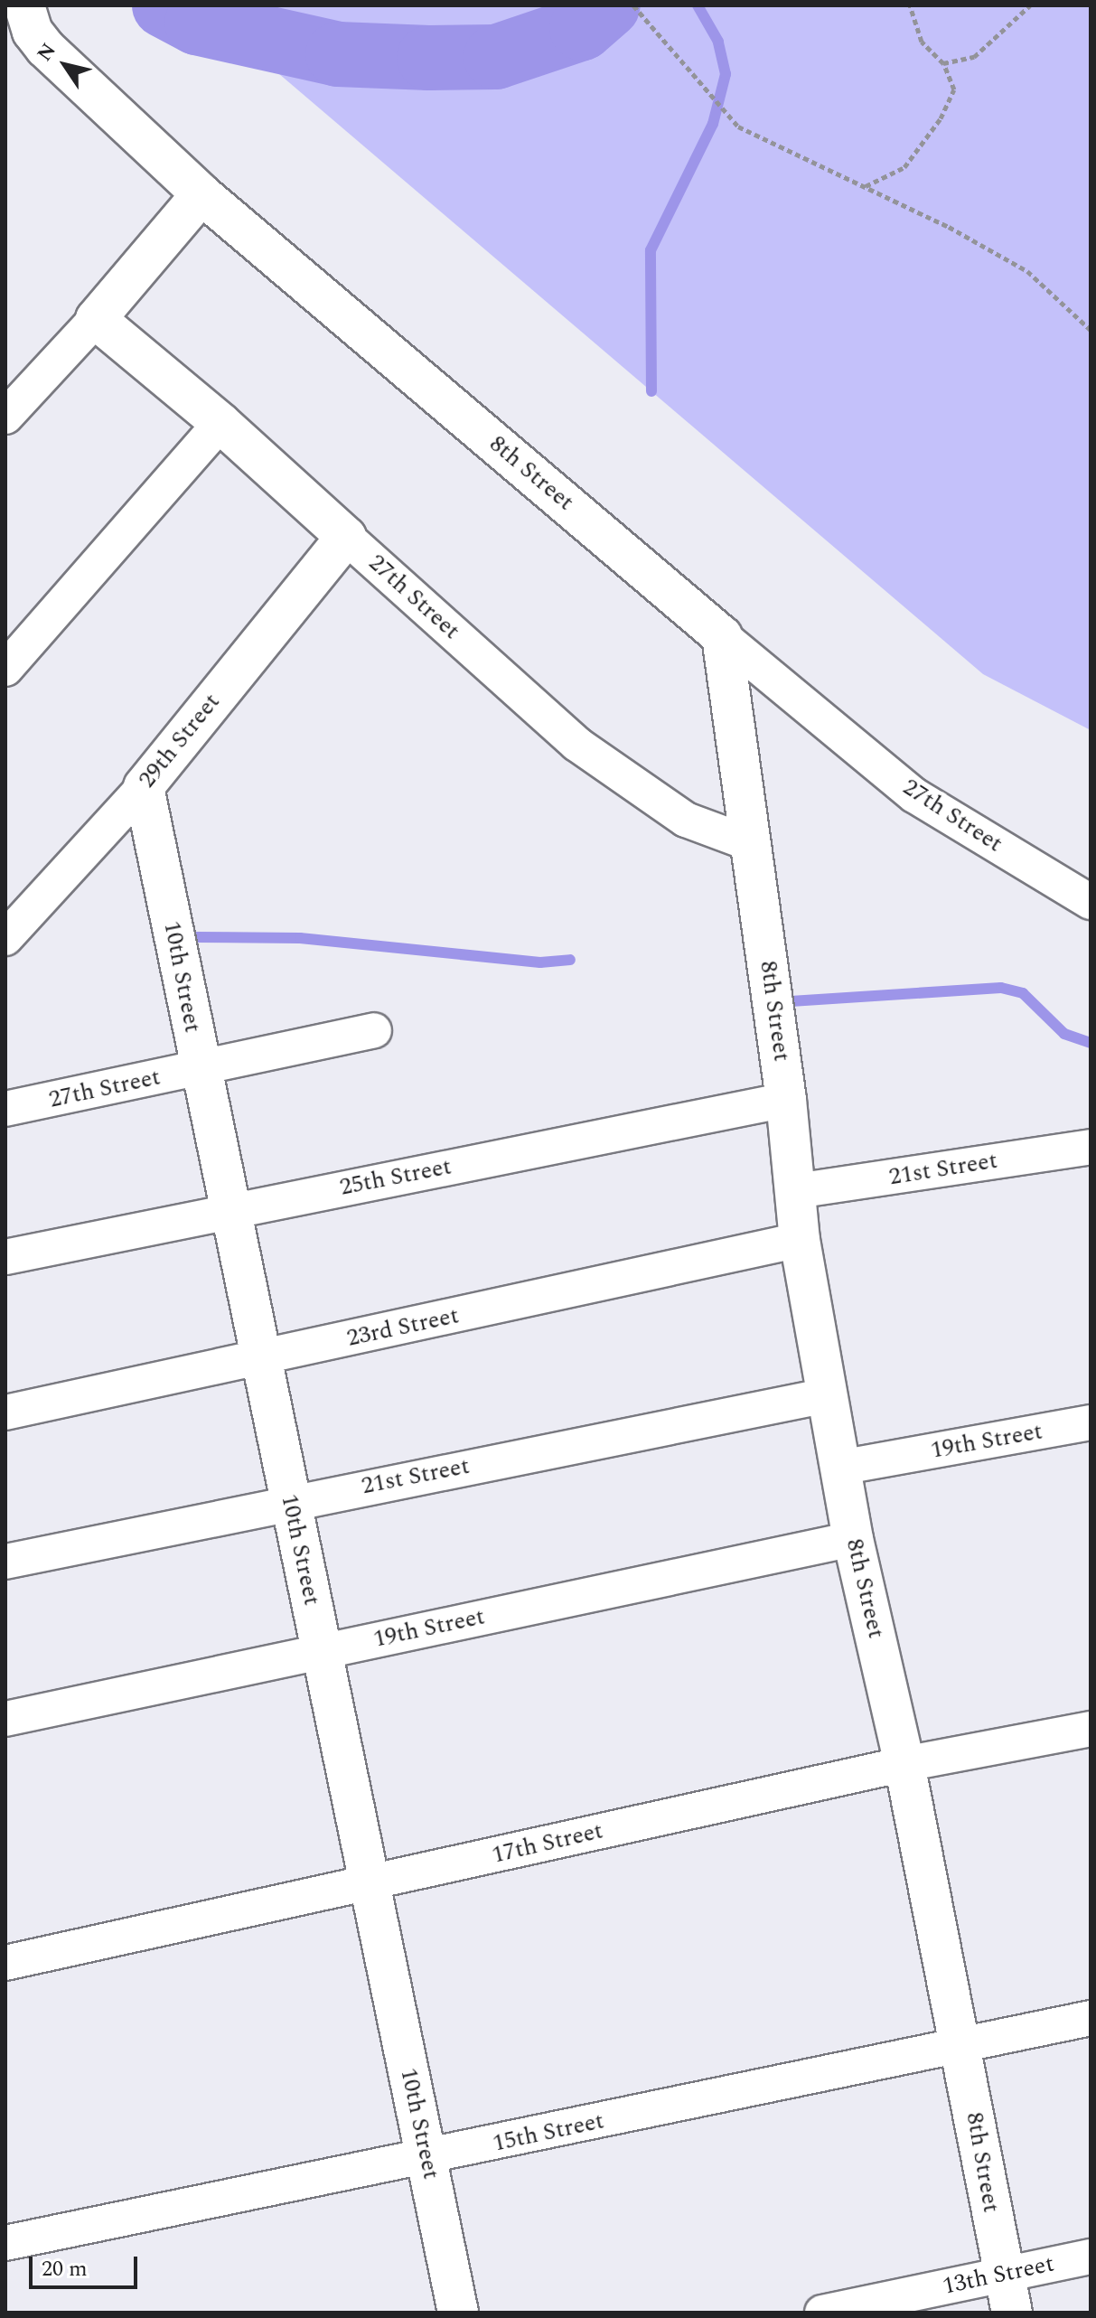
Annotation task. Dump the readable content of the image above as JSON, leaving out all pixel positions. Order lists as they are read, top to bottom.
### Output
{
  "streets": {
    "street": [
      "8th Street",
      "27th Street",
      "29th Street",
      "10th Street",
      "21st Street",
      "25th Street",
      "23rd Street",
      "19th Street",
      "17th Street",
      "15th Street",
      "13th Street"
    ]
  },
  "crossings": [
    ["8th Street", "27th Street"],
    ["8th Street", "21st Street"],
    ["8th Street", "25th Street"],
    ["8th Street", "23rd Street"],
    ["8th Street", "19th Street"],
    ["8th Street", "17th Street"],
    ["8th Street", "15th Street"],
    ["8th Street", "13th Street"],
    ["27th Street", "29th Street"],
    ["27th Street", "10th Street"],
    ["29th Street", "10th Street"],
    ["10th Street", "21st Street"],
    ["10th Street", "25th Street"],
    ["10th Street", "23rd Street"],
    ["10th Street", "19th Street"],
    ["10th Street", "17th Street"],
    ["10th Street", "15th Street"]
  ],
  "scale_bar": "20 m",
  "north": "top left"
}
